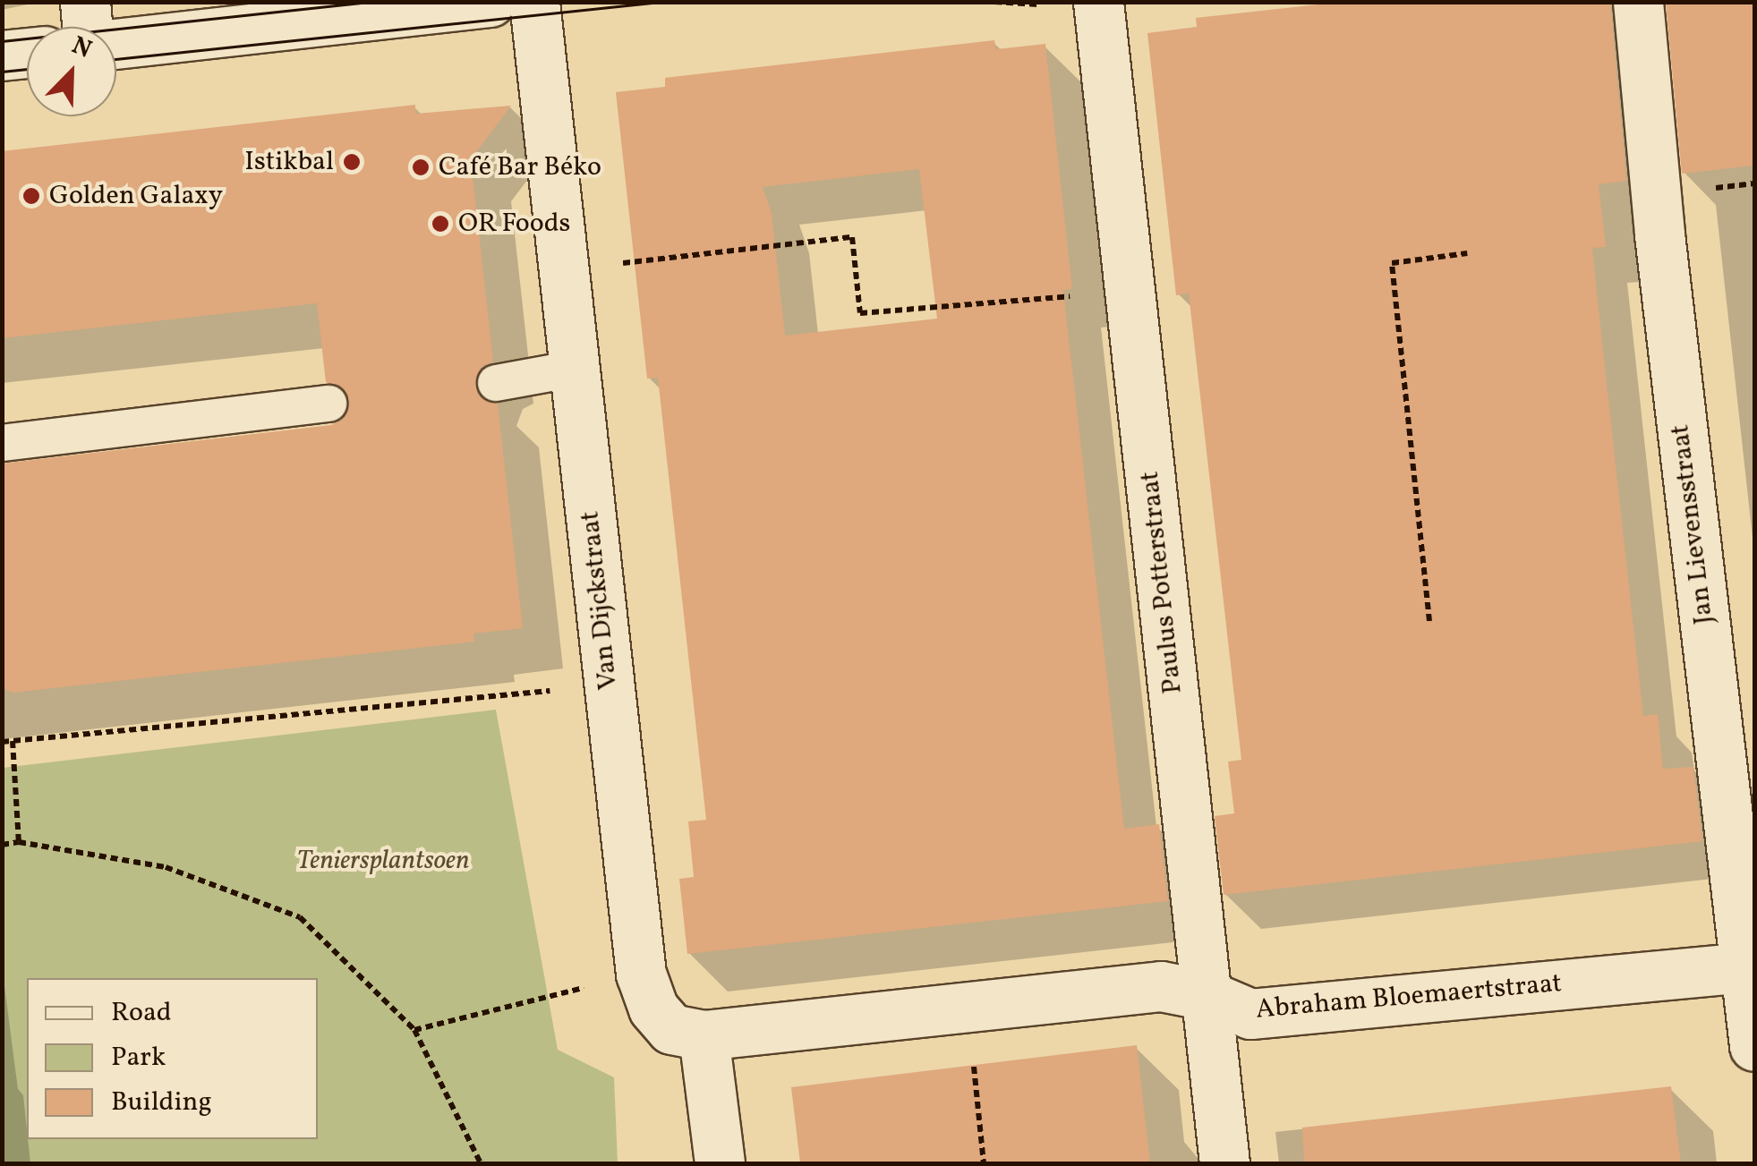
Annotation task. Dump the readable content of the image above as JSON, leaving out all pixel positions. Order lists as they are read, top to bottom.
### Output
{
  "streets": {
    "street": [
      "Jan Lievensstraat",
      "Paulus Potterstraat",
      "Van Dijckstraat",
      "Abraham Bloemaertstraat"
    ]
  },
  "crossings": [
    ["Jan Lievensstraat", "Abraham Bloemaertstraat"],
    ["Paulus Potterstraat", "Abraham Bloemaertstraat"],
    ["Van Dijckstraat", "Abraham Bloemaertstraat"]
  ],
  "parks": ["Teniersplantsoen"],
  "places": [
    "Istikbal",
    "Café Bar Béko",
    "Golden Galaxy",
    "OR Foods"
  ],
  "legend": ["Road", "Park", "Building"],
  "north": "top right"
}
